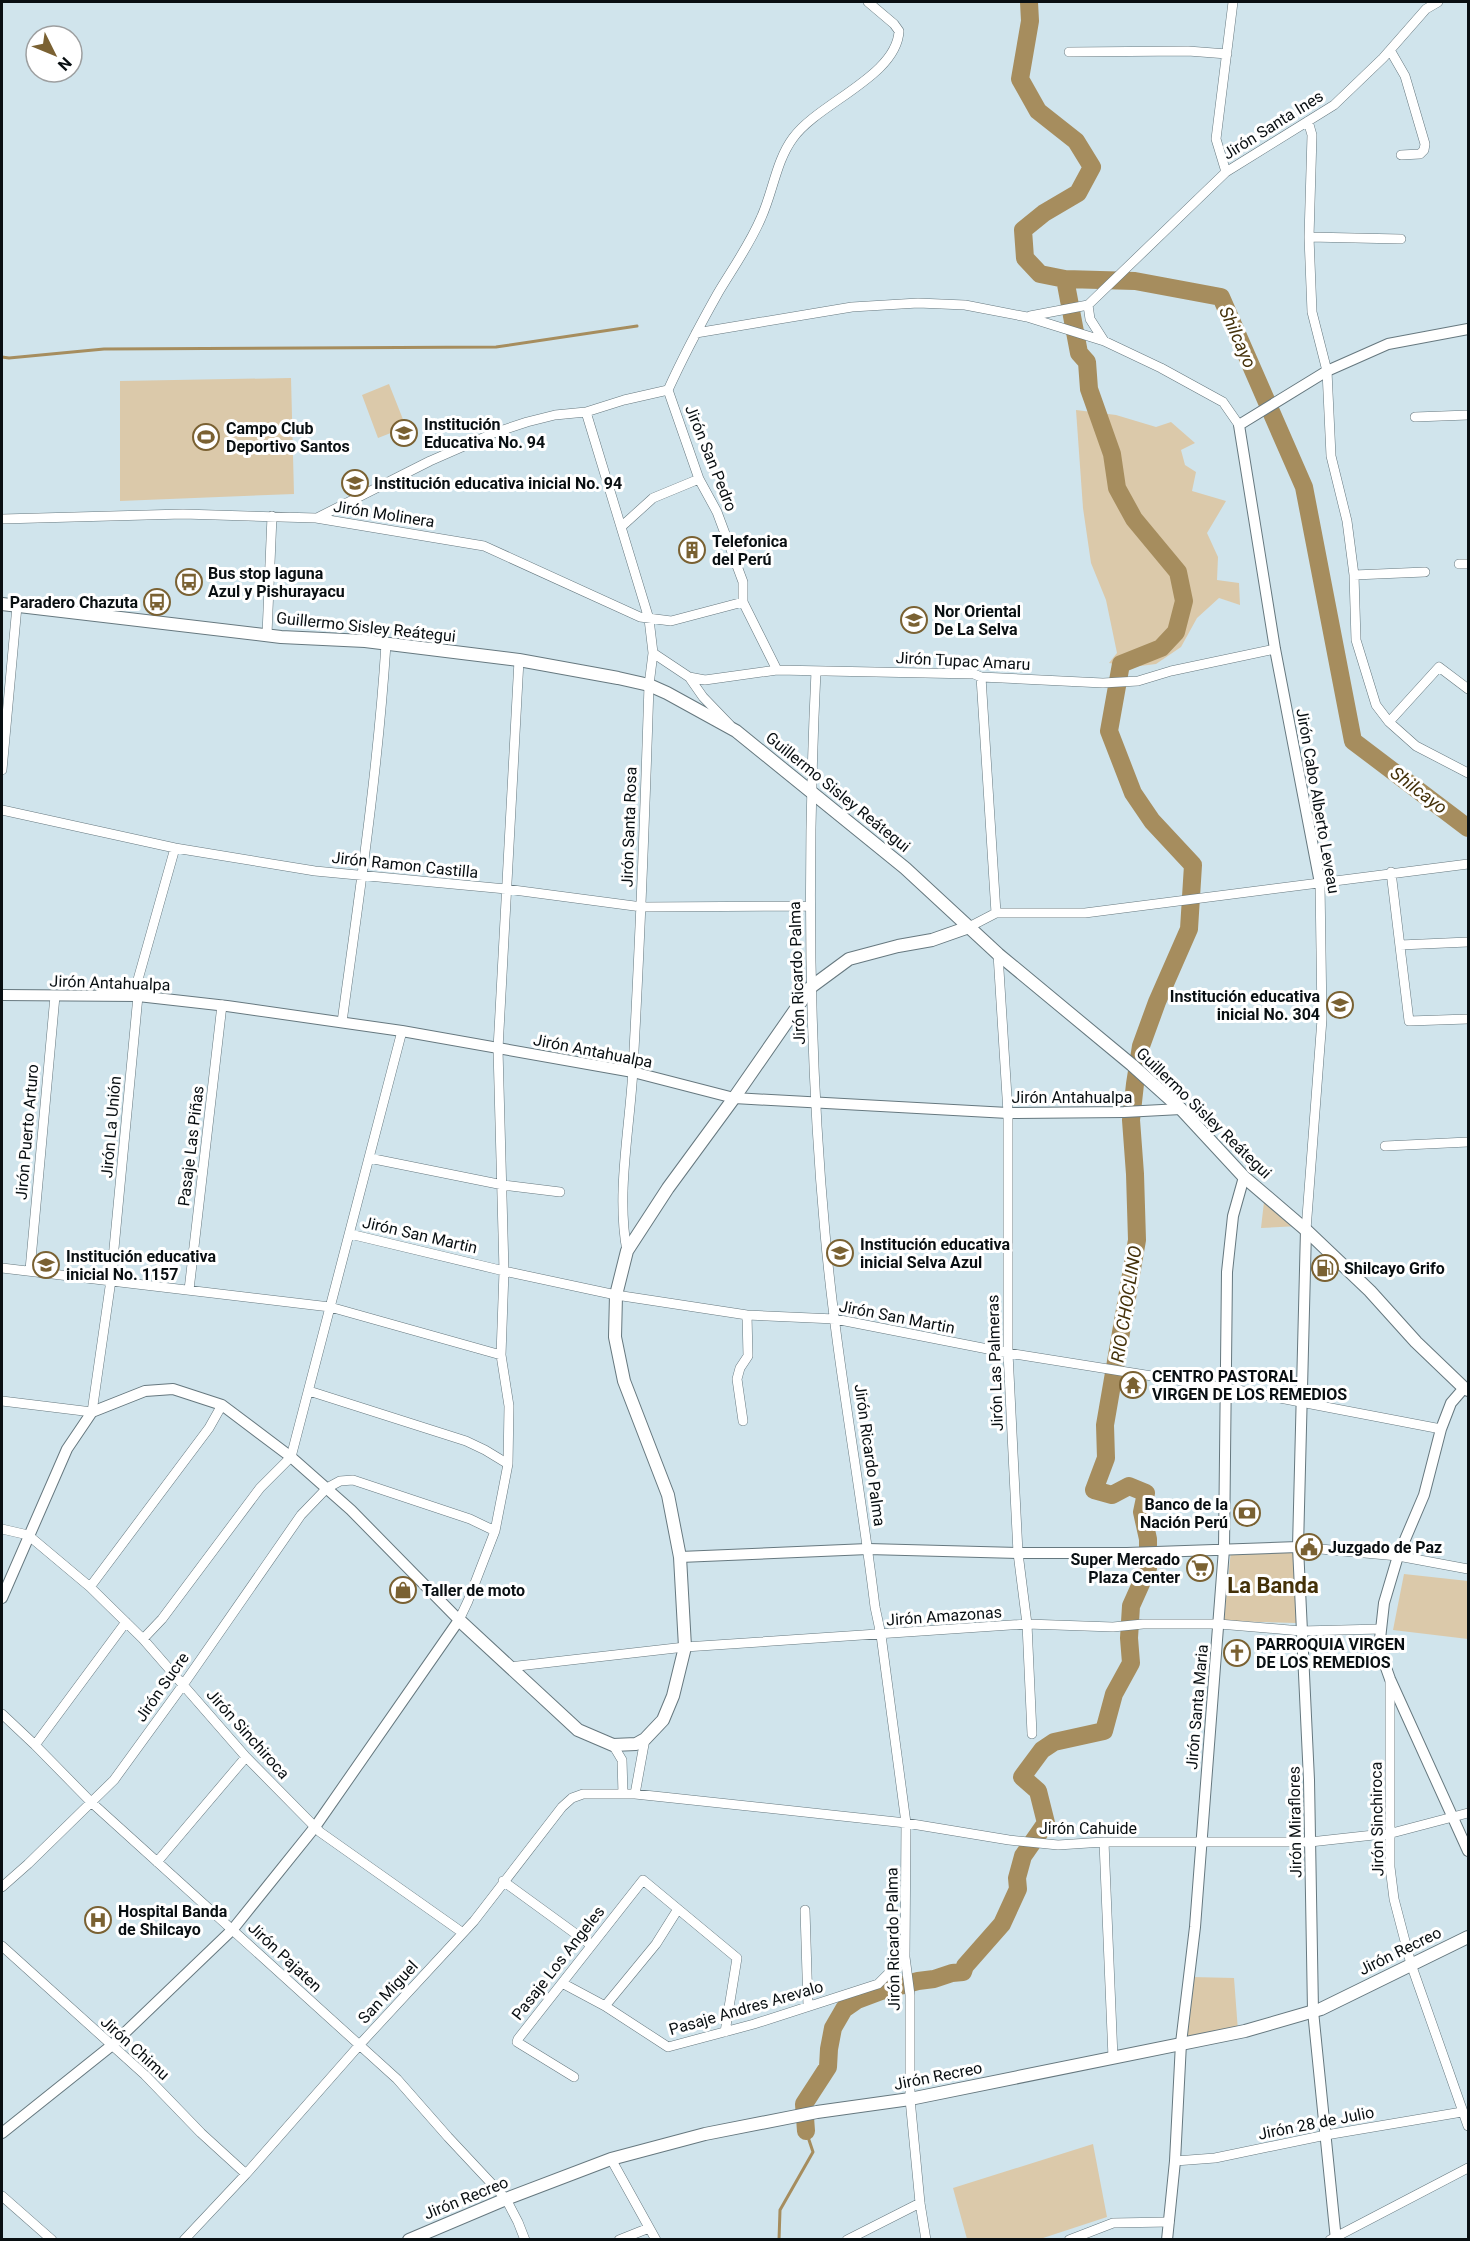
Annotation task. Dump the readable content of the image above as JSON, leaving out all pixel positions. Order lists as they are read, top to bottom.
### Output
{
  "streets": {
    "main road": ["Guillermo Sisley Reátegui", "Jirón Recreo"],
    "street": [
      "Jirón Santa Ines",
      "Jirón San Pedro",
      "Jirón Molinera",
      "Jirón Tupac Amaru",
      "Jirón Cabo Alberto Leveau",
      "Jirón Santa Rosa",
      "Jirón Ramon Castilla",
      "Jirón Ricardo Palma",
      "Jirón Antahualpa",
      "Jirón La Unión",
      "Jirón Puerto Arturo",
      "Pasaje Las Piñas",
      "Jirón San Martin",
      "Jirón Las Palmeras",
      "Jirón Amazonas",
      "Jirón Sucre",
      "Jirón Santa Maria",
      "Jirón Sinchiroca",
      "Jirón Miraflores",
      "Jirón Cahuide",
      "Jirón Pajaten",
      "Pasaje Los Angeles",
      "San Miguel",
      "Pasaje Andres Arevalo",
      "Jirón Chimu",
      "Jirón 28 de Julio"
    ]
  },
  "crossings": [
    ["Jirón San Pedro", "Jirón Molinera"],
    ["Jirón San Pedro", "Jirón Tupac Amaru"],
    ["Jirón Molinera", "Jirón Santa Rosa"],
    ["Guillermo Sisley Reátegui", "Jirón Cabo Alberto Leveau"],
    ["Guillermo Sisley Reátegui", "Jirón Santa Rosa"],
    ["Guillermo Sisley Reátegui", "Jirón Ricardo Palma"],
    ["Guillermo Sisley Reátegui", "Jirón Antahualpa"],
    ["Guillermo Sisley Reátegui", "Jirón Las Palmeras"],
    ["Guillermo Sisley Reátegui", "Jirón Santa Maria"],
    ["Jirón Tupac Amaru", "Jirón Cabo Alberto Leveau"],
    ["Jirón Tupac Amaru", "Jirón Ricardo Palma"],
    ["Jirón Cabo Alberto Leveau", "Jirón San Martin"],
    ["Jirón Cabo Alberto Leveau", "Jirón Miraflores"],
    ["Jirón Santa Rosa", "Jirón Ramon Castilla"],
    ["Jirón Santa Rosa", "Jirón Antahualpa"],
    ["Jirón Ramon Castilla", "Jirón Ricardo Palma"],
    ["Jirón Ramon Castilla", "Jirón La Unión"],
    ["Jirón Ricardo Palma", "Jirón Antahualpa"],
    ["Jirón Ricardo Palma", "Jirón San Martin"],
    ["Jirón Ricardo Palma", "Jirón Amazonas"],
    ["Jirón Ricardo Palma", "Jirón Cahuide"],
    ["Jirón Ricardo Palma", "Jirón Recreo"],
    ["Jirón Ricardo Palma", "Pasaje Andres Arevalo"],
    ["Jirón Antahualpa", "Jirón La Unión"],
    ["Jirón Antahualpa", "Jirón Puerto Arturo"],
    ["Jirón Antahualpa", "Pasaje Las Piñas"],
    ["Jirón Antahualpa", "Jirón Las Palmeras"],
    ["Jirón San Martin", "Jirón Las Palmeras"],
    ["Jirón San Martin", "Jirón Santa Maria"],
    ["Jirón San Martin", "Jirón Miraflores"],
    ["Jirón Las Palmeras", "Jirón Amazonas"],
    ["Jirón Amazonas", "Jirón Santa Maria"],
    ["Jirón Amazonas", "Jirón Miraflores"],
    ["Jirón Sucre", "Jirón Sinchiroca"],
    ["Jirón Sucre", "Jirón Pajaten"],
    ["Jirón Santa Maria", "Jirón Cahuide"],
    ["Jirón Santa Maria", "Jirón Recreo"],
    ["Jirón Santa Maria", "Jirón 28 de Julio"],
    ["Jirón Sinchiroca", "Jirón Cahuide"],
    ["Jirón Sinchiroca", "Jirón Recreo"],
    ["Jirón Sinchiroca", "San Miguel"],
    ["Jirón Sinchiroca", "Jirón 28 de Julio"],
    ["Jirón Miraflores", "Jirón Cahuide"],
    ["Jirón Miraflores", "Jirón Recreo"],
    ["Jirón Miraflores", "Jirón 28 de Julio"],
    ["Jirón Cahuide", "San Miguel"],
    ["Jirón Recreo", "Jirón Pajaten"],
    ["Jirón Pajaten", "San Miguel"],
    ["Pasaje Los Angeles", "Pasaje Andres Arevalo"],
    ["San Miguel", "Jirón Chimu"]
  ],
  "districts": ["La Banda"],
  "water": ["Shilcayo", "RIO CHOCLINO"],
  "places": {
    "school or university": [
      "Institución Educativa No. 94",
      "Institución educativa inicial No. 94",
      "Nor Oriental De La Selva",
      "Institución educativa inicial No. 304",
      "Institución educativa inicial Selva Azul",
      "Institución educativa inicial No. 1157"
    ],
    "sports": ["Campo Club Deportivo Santos"],
    "building": ["Telefonica del Perú"],
    "bus stop": ["Bus stop laguna Azul y Pishurayacu", "Paradero Chazuta"],
    "fuel station": ["Shilcayo Grifo"],
    "temple": ["CENTRO PASTORAL VIRGEN DE LOS REMEDIOS"],
    "bank": ["Banco de la Nación Perú"],
    "public building": ["Juzgado de Paz"],
    "supermarket": ["Super Mercado Plaza Center"],
    "shop": ["Taller de moto"],
    "church": ["PARROQUIA VIRGEN DE LOS REMEDIOS"],
    "hospital": ["Hospital Banda de Shilcayo"]
  },
  "north": "bottom right"
}
